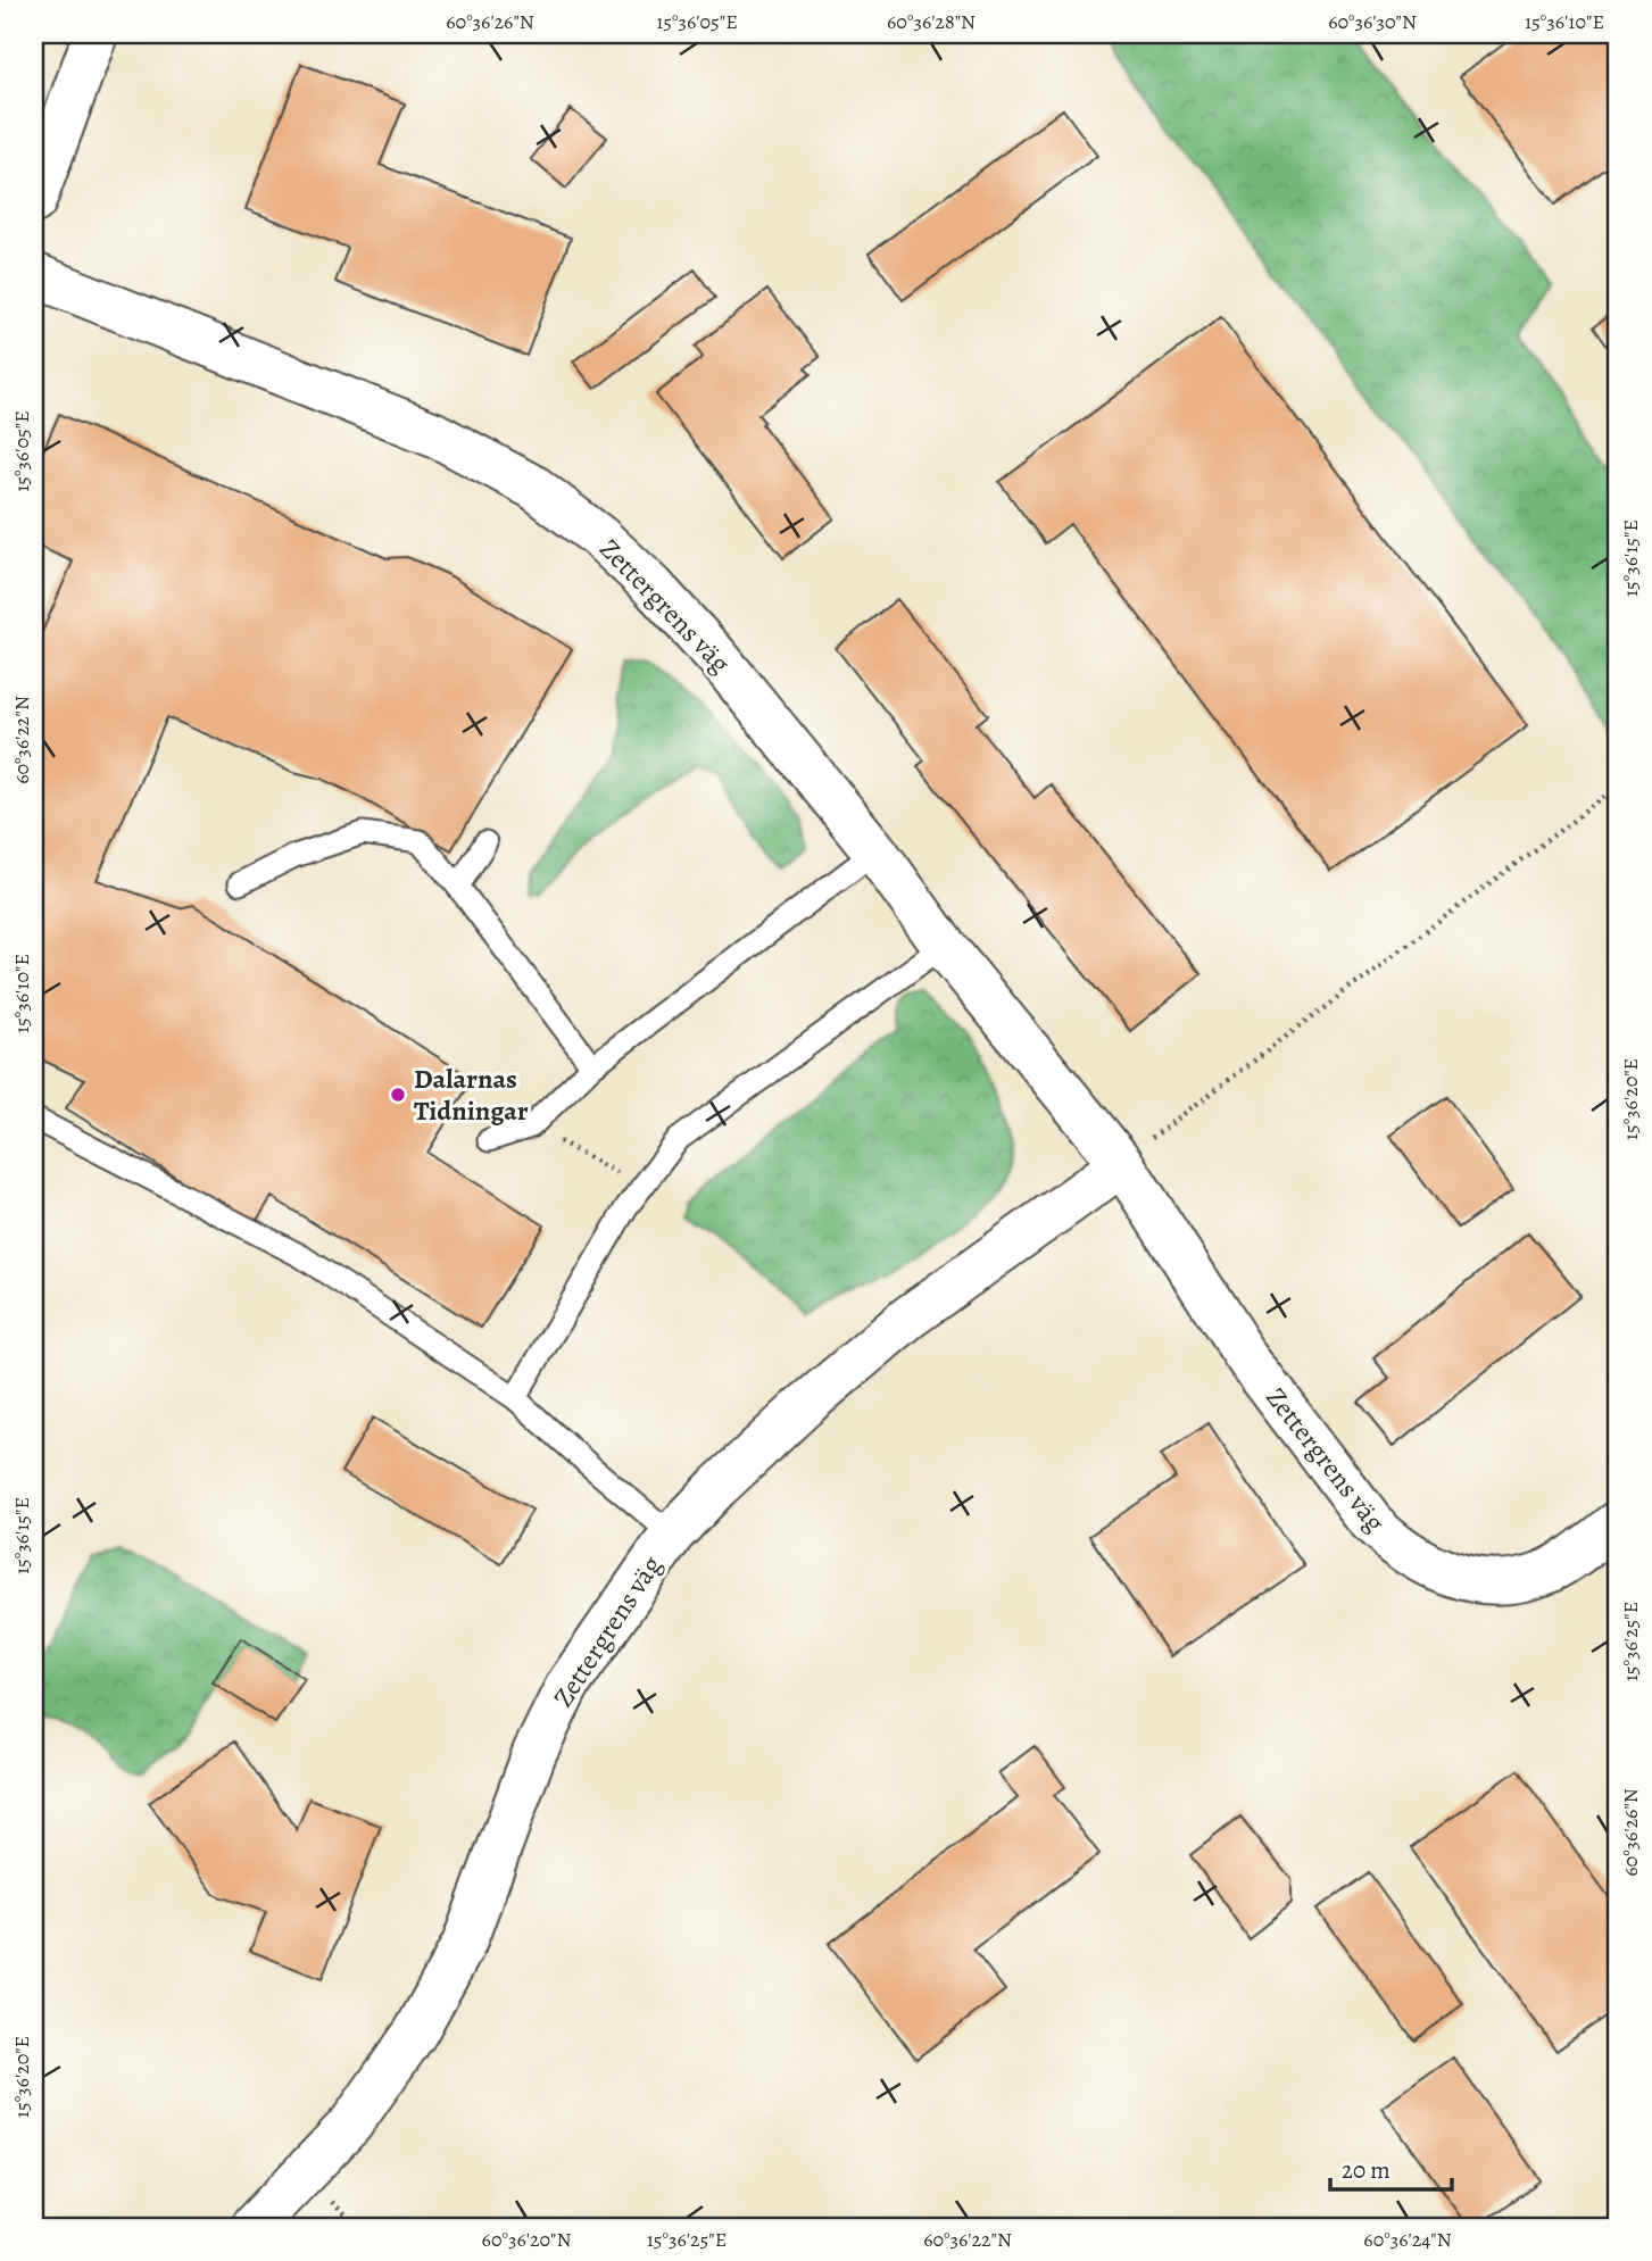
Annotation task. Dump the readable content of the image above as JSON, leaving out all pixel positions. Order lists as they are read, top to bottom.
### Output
{
  "streets": {
    "street": ["Zettergrens väg"]
  },
  "places": ["Dalarnas Tidningar"],
  "scale_bar": "20 m",
  "coordinates": [
    "60°36'26\"N",
    "15°36'05\"E",
    "60°36'28\"N",
    "60°36'30\"N",
    "15°36'10\"E",
    "15°36'15\"E",
    "60°36'22\"N",
    "15°36'20\"E",
    "15°36'25\"E",
    "60°36'20\"N",
    "60°36'24\"N"
  ]
}
